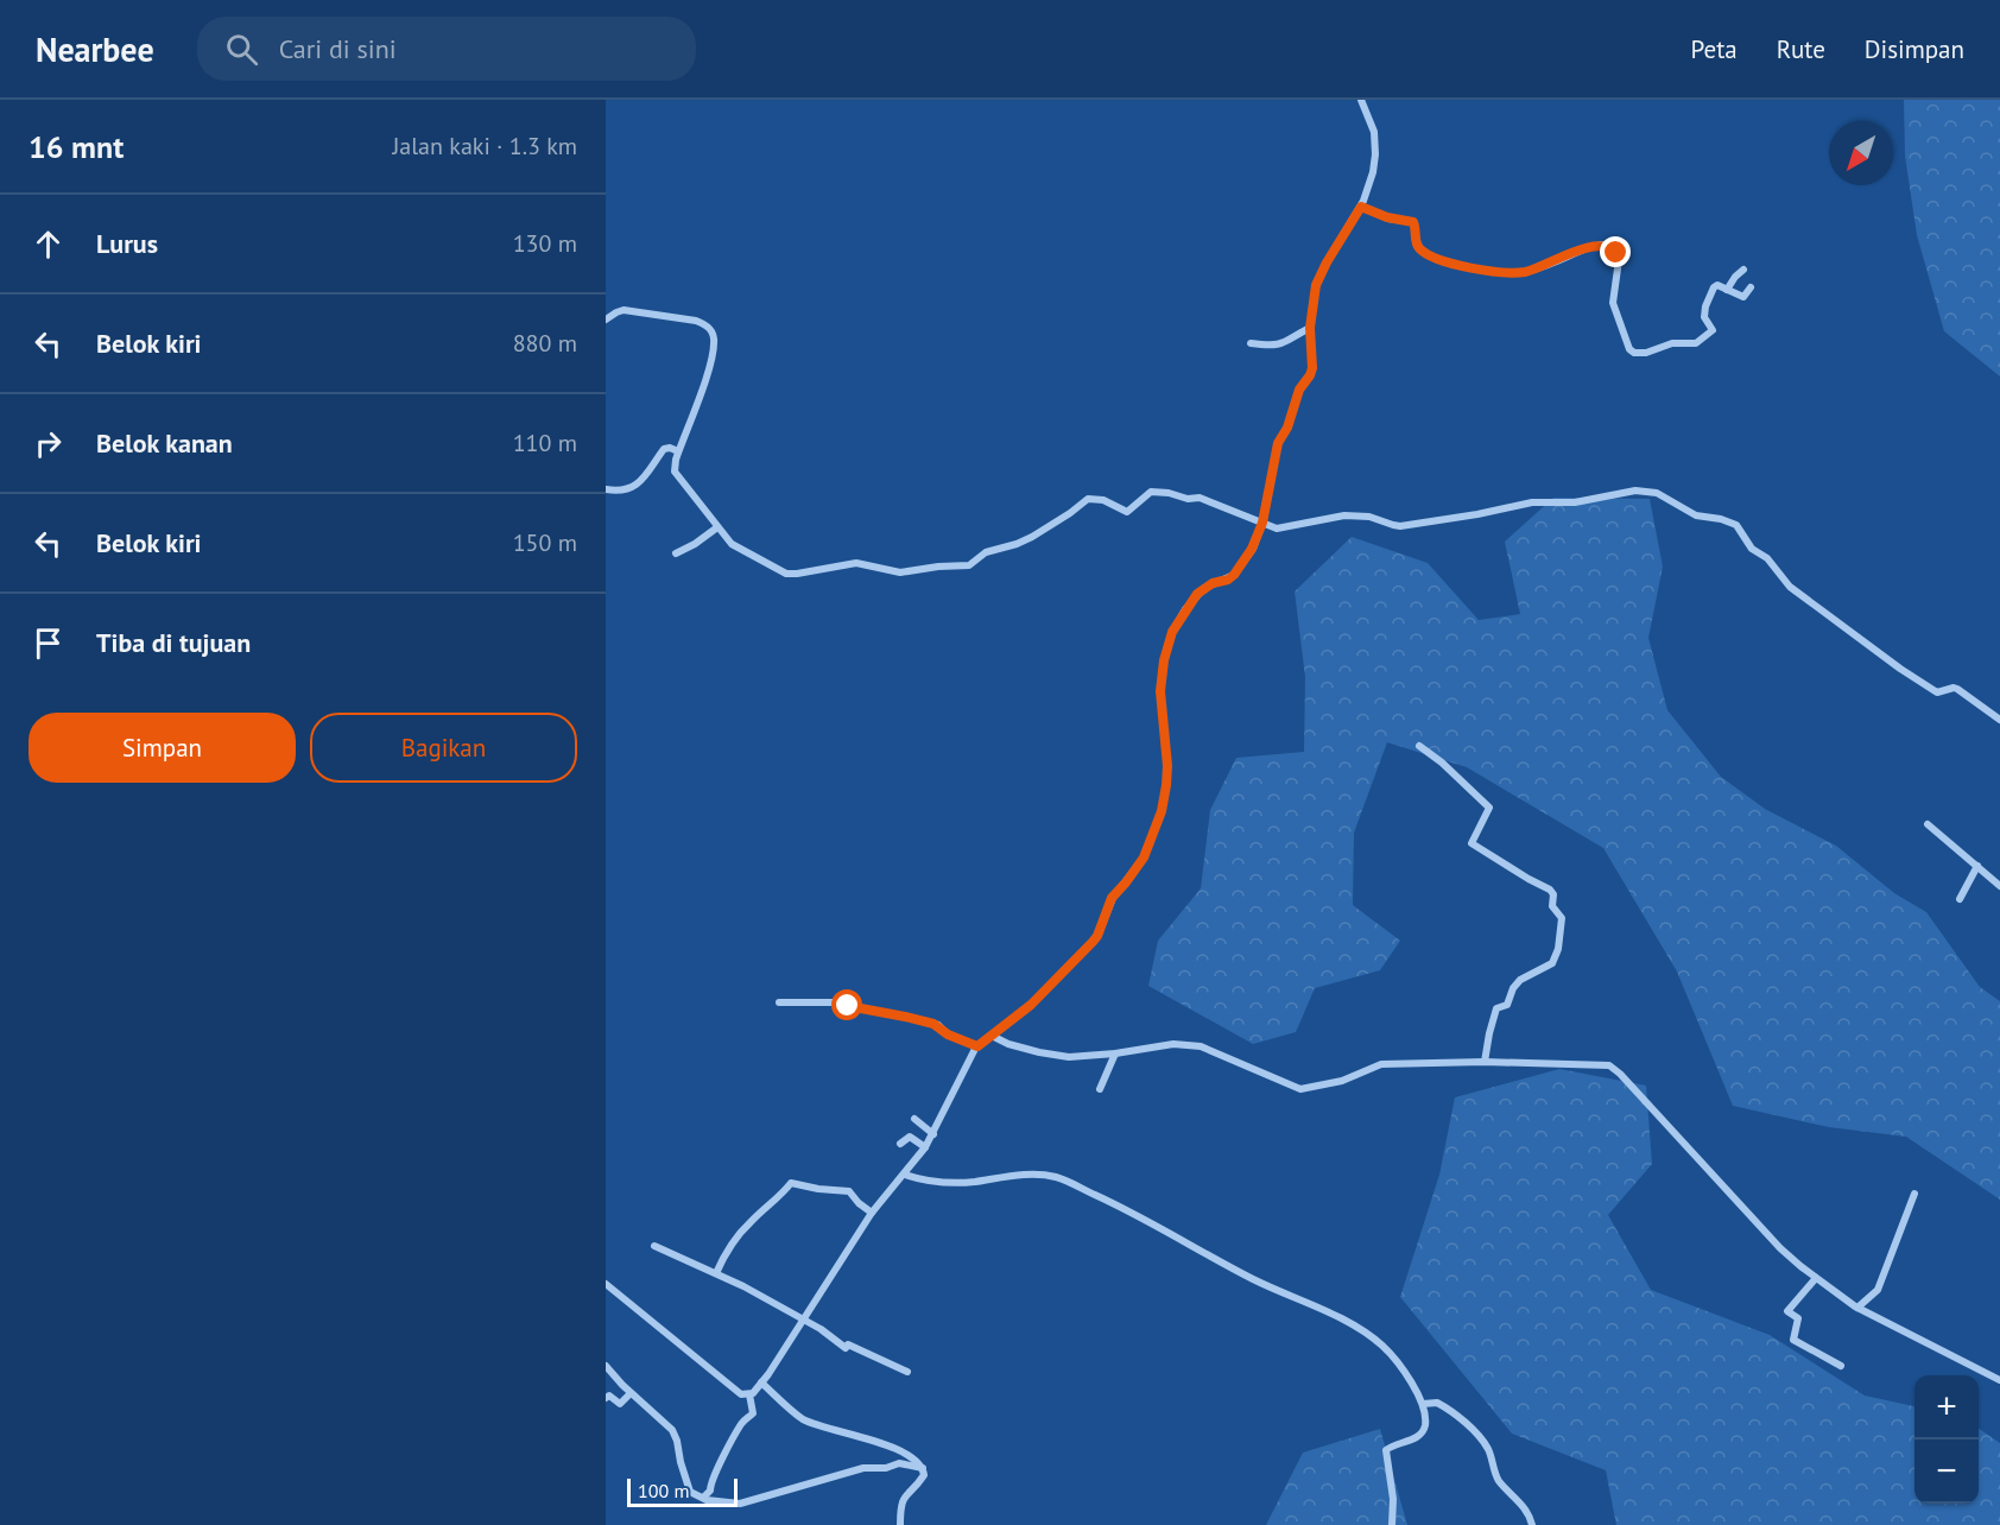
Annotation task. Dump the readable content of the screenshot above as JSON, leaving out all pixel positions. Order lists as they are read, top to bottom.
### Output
{
  "scale_bar": "100 m",
  "north": "bottom left",
  "page": {
    "header": "Nearbee",
    "search": "Cari di sini",
    "nav": ["Peta", "Rute", "Disimpan"],
    "heading": ["16 mnt", "Jalan kaki · 1.3 km"],
    "list": [
      ["Lurus", "130 m"],
      ["Belok kiri", "880 m"],
      ["Belok kanan", "110 m"],
      ["Belok kiri", "150 m"],
      "Tiba di tujuan"
    ],
    "buttons": ["Simpan", "Bagikan"],
    "map_buttons": ["+", "−"],
    "scale": "100 m"
  }
}
